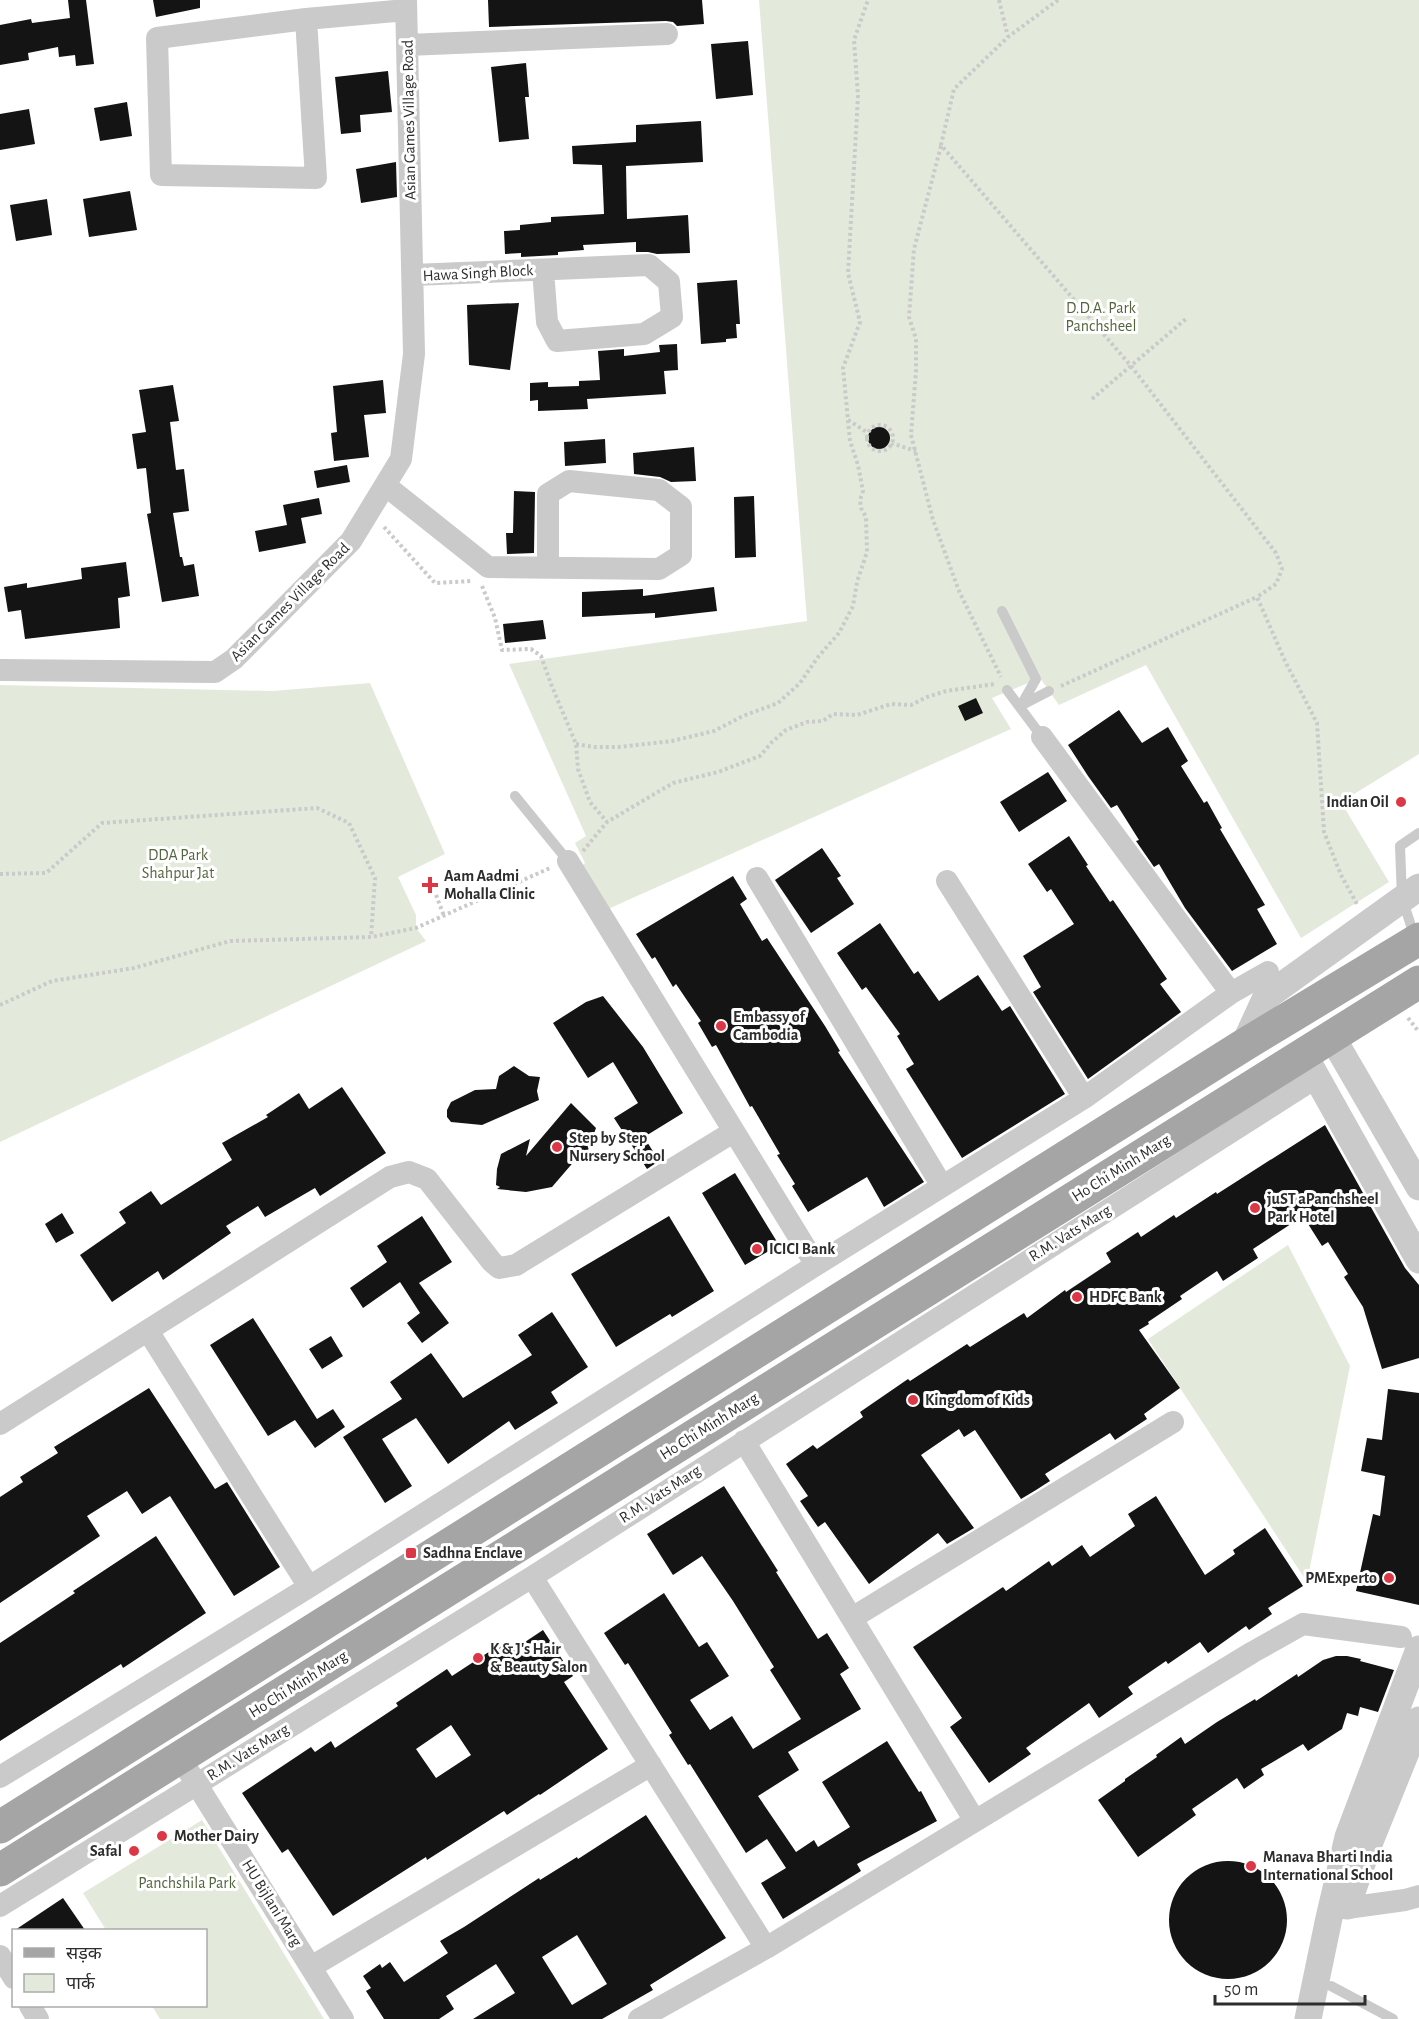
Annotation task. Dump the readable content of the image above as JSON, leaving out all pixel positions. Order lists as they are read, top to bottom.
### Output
{
  "streets": {
    "main road": ["Ho Chi Minh Marg"],
    "street": [
      "Asian Games Village Road",
      "Hawa Singh Block",
      "R.M. Vats Marg",
      "HU Bijlani Marg"
    ]
  },
  "crossings": [
    ["Asian Games Village Road", "Hawa Singh Block"],
    ["Ho Chi Minh Marg", "R.M. Vats Marg"],
    ["Ho Chi Minh Marg", "HU Bijlani Marg"],
    ["R.M. Vats Marg", "HU Bijlani Marg"]
  ],
  "parks": ["D.D.A. Park Panchsheel", "DDA Park Shahpur Jat", "Panchshila Park"],
  "places": {
    "other": [
      "Indian Oil",
      "Embassy of Cambodia",
      "Step by Step Nursery School",
      "juST aPanchsheel Park Hotel",
      "ICICI Bank",
      "HDFC Bank",
      "Kingdom of Kids",
      "PMExperto",
      "K & J's Hair & Beauty Salon",
      "Mother Dairy",
      "Safal",
      "Manava Bharti India International School"
    ],
    "health": ["Aam Aadmi Mohalla Clinic"],
    "transit": ["Sadhna Enclave"]
  },
  "legend": ["सड़क", "पार्क"],
  "scale_bar": "50 m"
}
